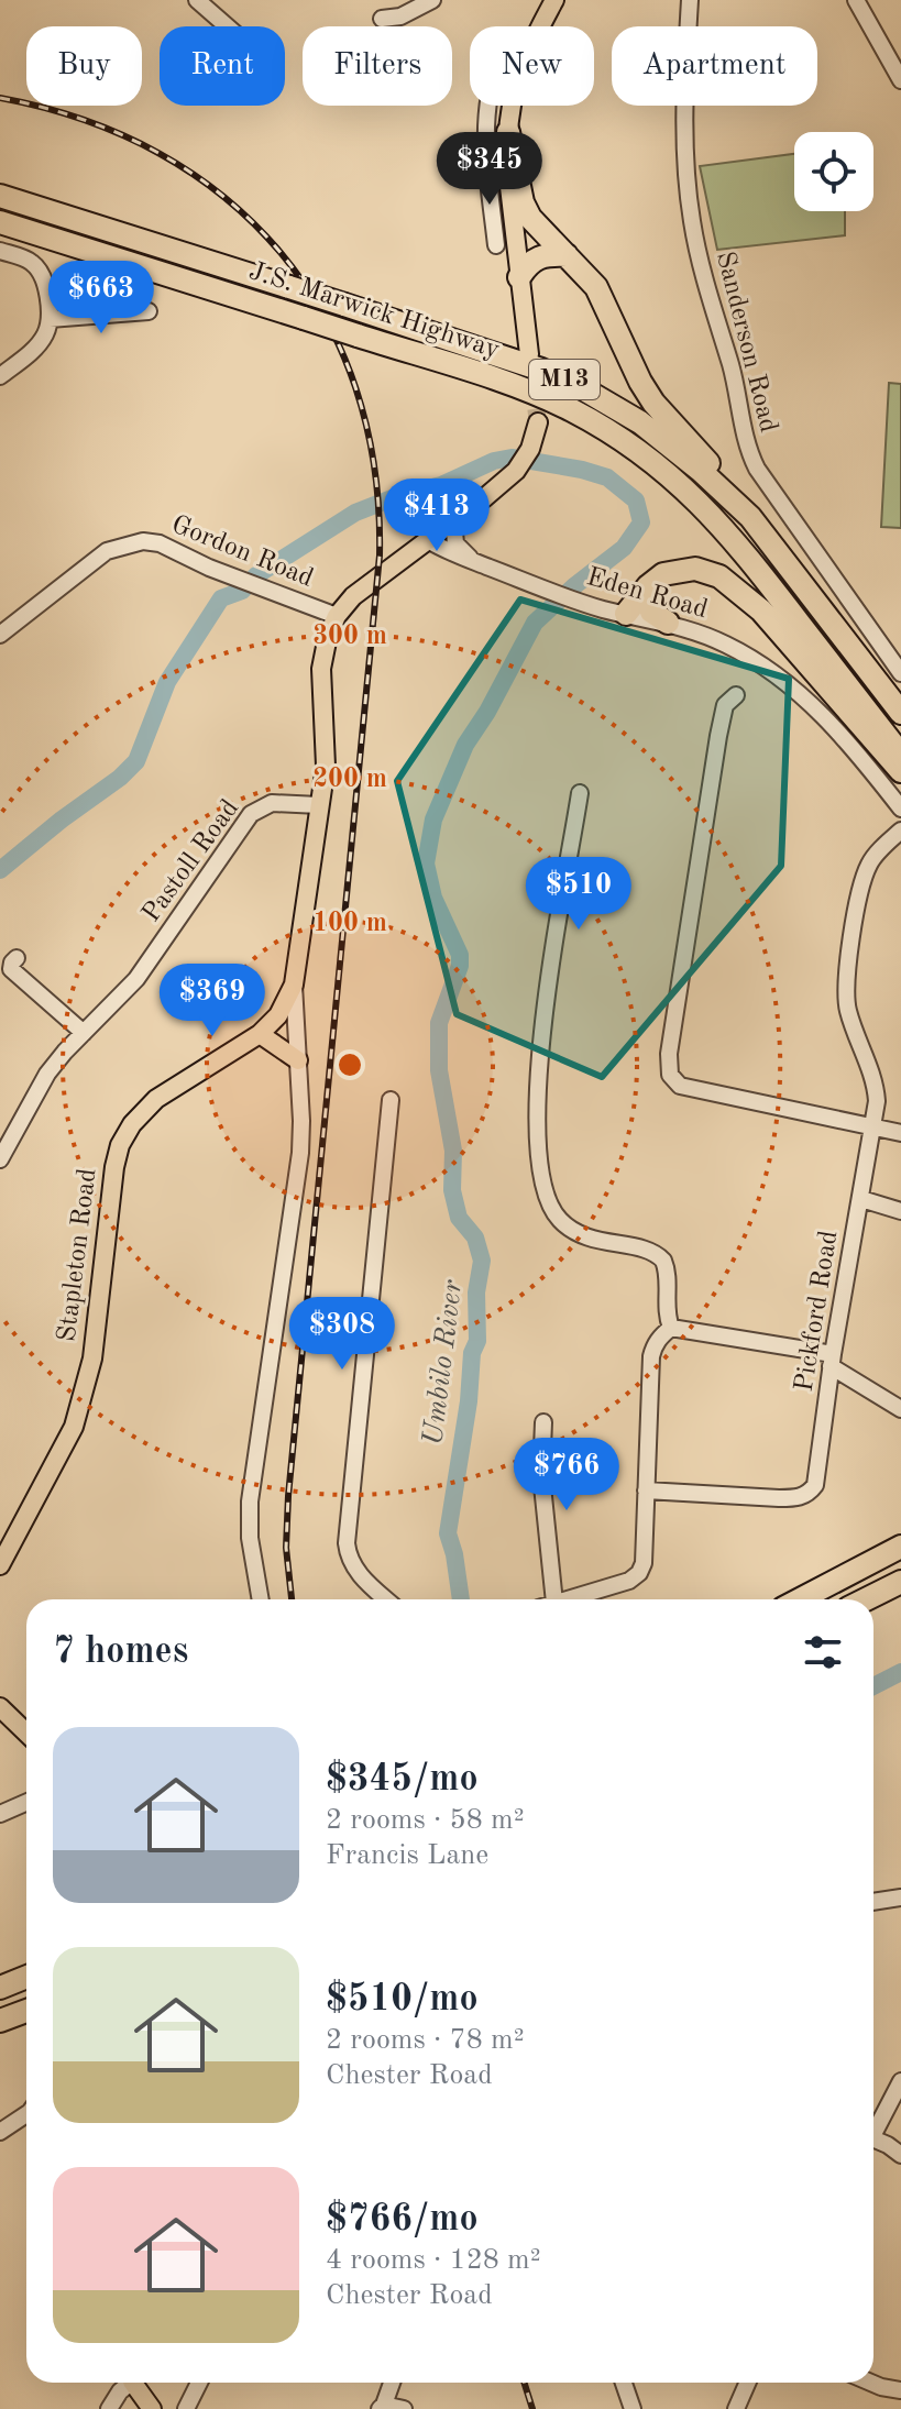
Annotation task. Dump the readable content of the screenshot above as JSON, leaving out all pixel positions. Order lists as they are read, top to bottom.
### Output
{
  "streets": {
    "highway": ["J.S. Marwick Highway", "M13"],
    "main road": ["Stapleton Road"],
    "street": [
      "Sanderson Road",
      "Gordon Road",
      "Eden Road",
      "Pastoll Road",
      "Pickford Road"
    ]
  },
  "crossings": [
    ["Gordon Road", "Stapleton Road"],
    ["Eden Road", "Stapleton Road"],
    ["Pastoll Road", "Stapleton Road"]
  ],
  "water": ["Umbilo River"],
  "page": {
    "chip": [
      "Buy",
      "Rent",
      "Filters",
      "New",
      "Apartment"
    ],
    "price": [
      "$345",
      "$663",
      "$413",
      "$510",
      "$369",
      "$308",
      "$766"
    ],
    "heading": "7 homes",
    "list": [
      {
        "name": "$345/mo",
        "note": "2 rooms · 58 m² · Francis Lane"
      },
      {
        "name": "$510/mo",
        "note": "2 rooms · 78 m² · Chester Road"
      },
      {
        "name": "$766/mo",
        "note": "4 rooms · 128 m² · Chester Road"
      }
    ]
  },
  "rings": ["300 m", "200 m", "100 m"]
}
